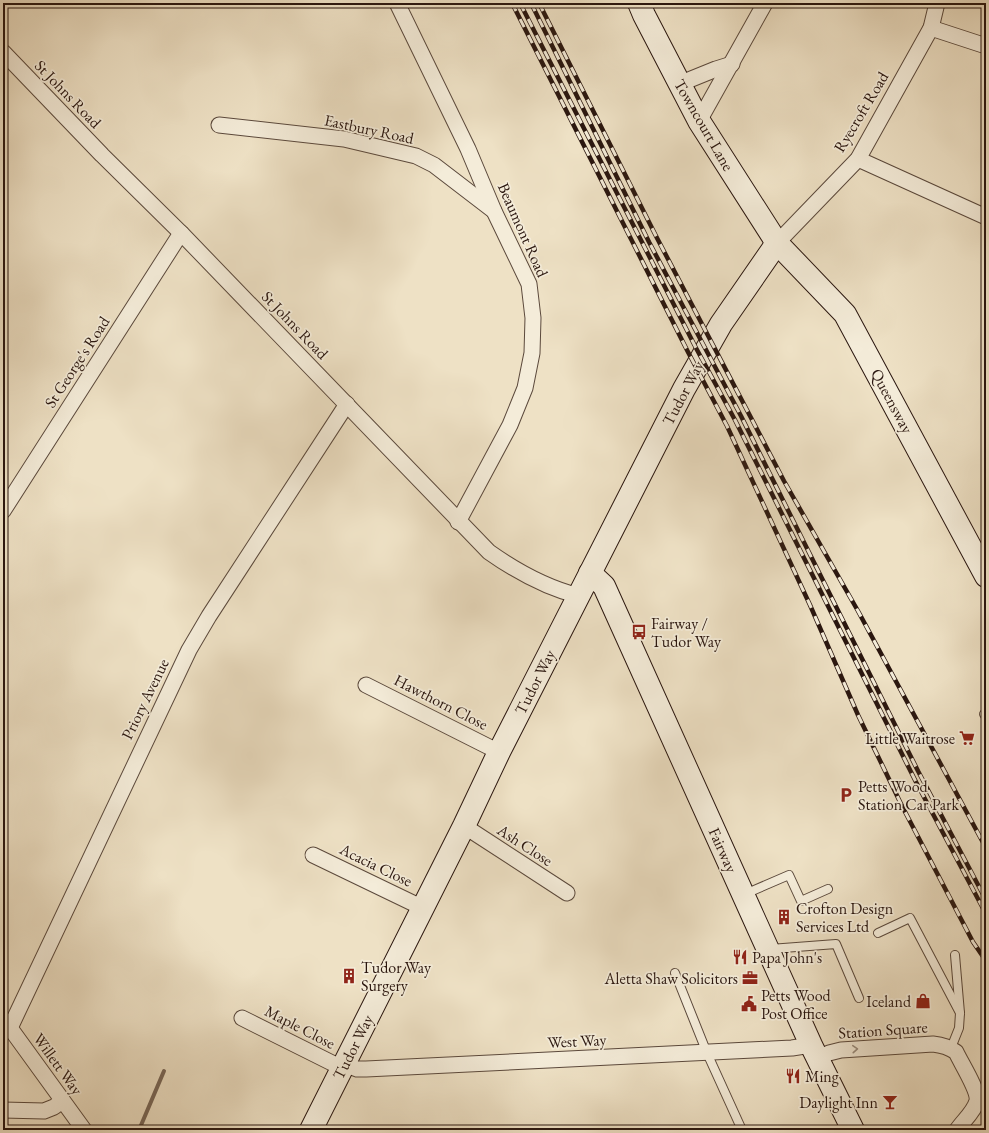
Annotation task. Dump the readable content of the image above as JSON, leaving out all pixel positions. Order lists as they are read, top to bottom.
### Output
{
  "streets": {
    "street": [
      "St Johns Road",
      "Ryecroft Road",
      "Towncourt Lane",
      "Eastbury Road",
      "Beaumont Road",
      "St George's Road",
      "Tudor Way",
      "Queensway",
      "Priory Avenue",
      "Hawthorn Close",
      "Ash Close",
      "Fairway",
      "Acacia Close",
      "Maple Close",
      "Station Square",
      "West Way",
      "Willett Way"
    ]
  },
  "crossings": [
    ["St Johns Road", "Beaumont Road"],
    ["St Johns Road", "St George's Road"],
    ["St Johns Road", "Tudor Way"],
    ["St Johns Road", "Priory Avenue"],
    ["Ryecroft Road", "Towncourt Lane"],
    ["Ryecroft Road", "Tudor Way"],
    ["Ryecroft Road", "Queensway"],
    ["Towncourt Lane", "Tudor Way"],
    ["Towncourt Lane", "Queensway"],
    ["Eastbury Road", "Beaumont Road"],
    ["Tudor Way", "Queensway"],
    ["Tudor Way", "Hawthorn Close"],
    ["Tudor Way", "Ash Close"],
    ["Tudor Way", "Fairway"],
    ["Tudor Way", "Acacia Close"],
    ["Tudor Way", "Maple Close"],
    ["Tudor Way", "West Way"],
    ["Priory Avenue", "Willett Way"],
    ["Fairway", "Station Square"],
    ["Fairway", "West Way"],
    ["Maple Close", "West Way"],
    ["Station Square", "West Way"]
  ],
  "one_way": ["Station Square"],
  "places": {
    "bus stop": ["Fairway / Tudor Way"],
    "supermarket": ["Little Waitrose"],
    "parking": ["Petts Wood Station Car Park"],
    "building": ["Crofton Design Services Ltd", "Tudor Way Surgery"],
    "restaurant": ["Papa John's", "Ming"],
    "office": ["Aletta Shaw Solicitors"],
    "shop": ["Iceland"],
    "public building": ["Petts Wood Post Office"],
    "bar": ["Daylight Inn"]
  }
}
